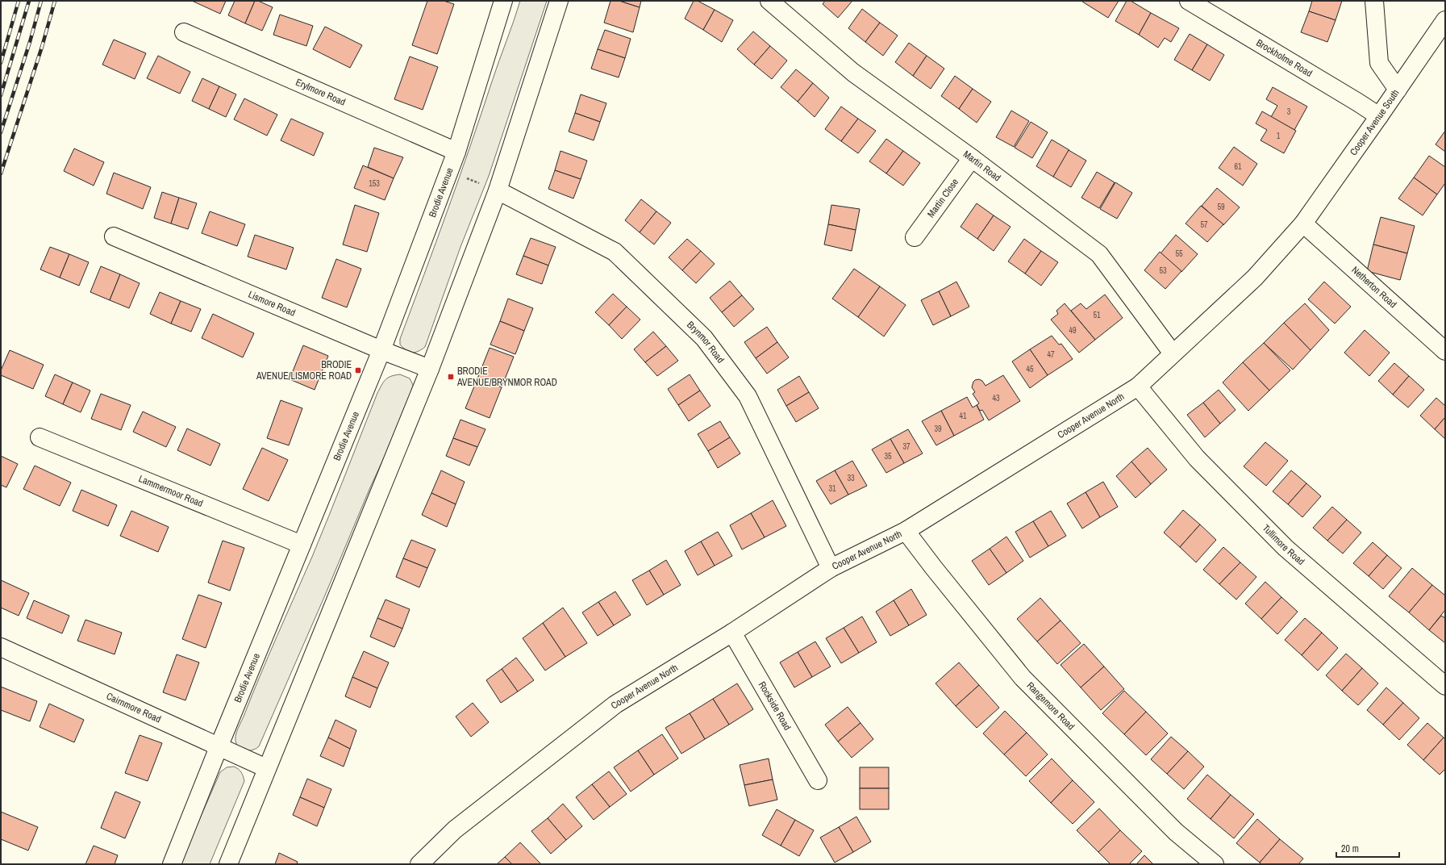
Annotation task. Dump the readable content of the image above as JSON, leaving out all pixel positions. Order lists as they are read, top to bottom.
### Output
{
  "streets": {
    "street": [
      "Brockholme Road",
      "Erylmore Road",
      "Cooper Avenue South",
      "Martin Road",
      "Brodie Avenue",
      "Martin Close",
      "Netherton Road",
      "Lismore Road",
      "Brynmor Road",
      "Cooper Avenue North",
      "Lammermoor Road",
      "Tullimore Road",
      "Rockside Road",
      "Rangemore Road",
      "Cairnmore Road"
    ]
  },
  "crossings": [
    ["Brockholme Road", "Cooper Avenue South"],
    ["Erylmore Road", "Brodie Avenue"],
    ["Cooper Avenue South", "Netherton Road"],
    ["Cooper Avenue South", "Cooper Avenue North"],
    ["Martin Road", "Martin Close"],
    ["Martin Road", "Cooper Avenue North"],
    ["Brodie Avenue", "Lismore Road"],
    ["Brodie Avenue", "Lammermoor Road"],
    ["Brodie Avenue", "Cairnmore Road"],
    ["Netherton Road", "Cooper Avenue North"],
    ["Brynmor Road", "Cooper Avenue North"],
    ["Cooper Avenue North", "Tullimore Road"],
    ["Cooper Avenue North", "Rockside Road"],
    ["Cooper Avenue North", "Rangemore Road"]
  ],
  "places": {
    "transit": ["BRODIE AVENUE/LISMORE ROAD", "BRODIE AVENUE/BRYNMOR ROAD"]
  },
  "house_numbers": [
    "3",
    "1",
    "61",
    "153",
    "59",
    "57",
    "55",
    "53",
    "51",
    "49",
    "47",
    "45",
    "43",
    "41",
    "39",
    "37",
    "35",
    "33",
    "31"
  ],
  "scale_bar": "20 m"
}
